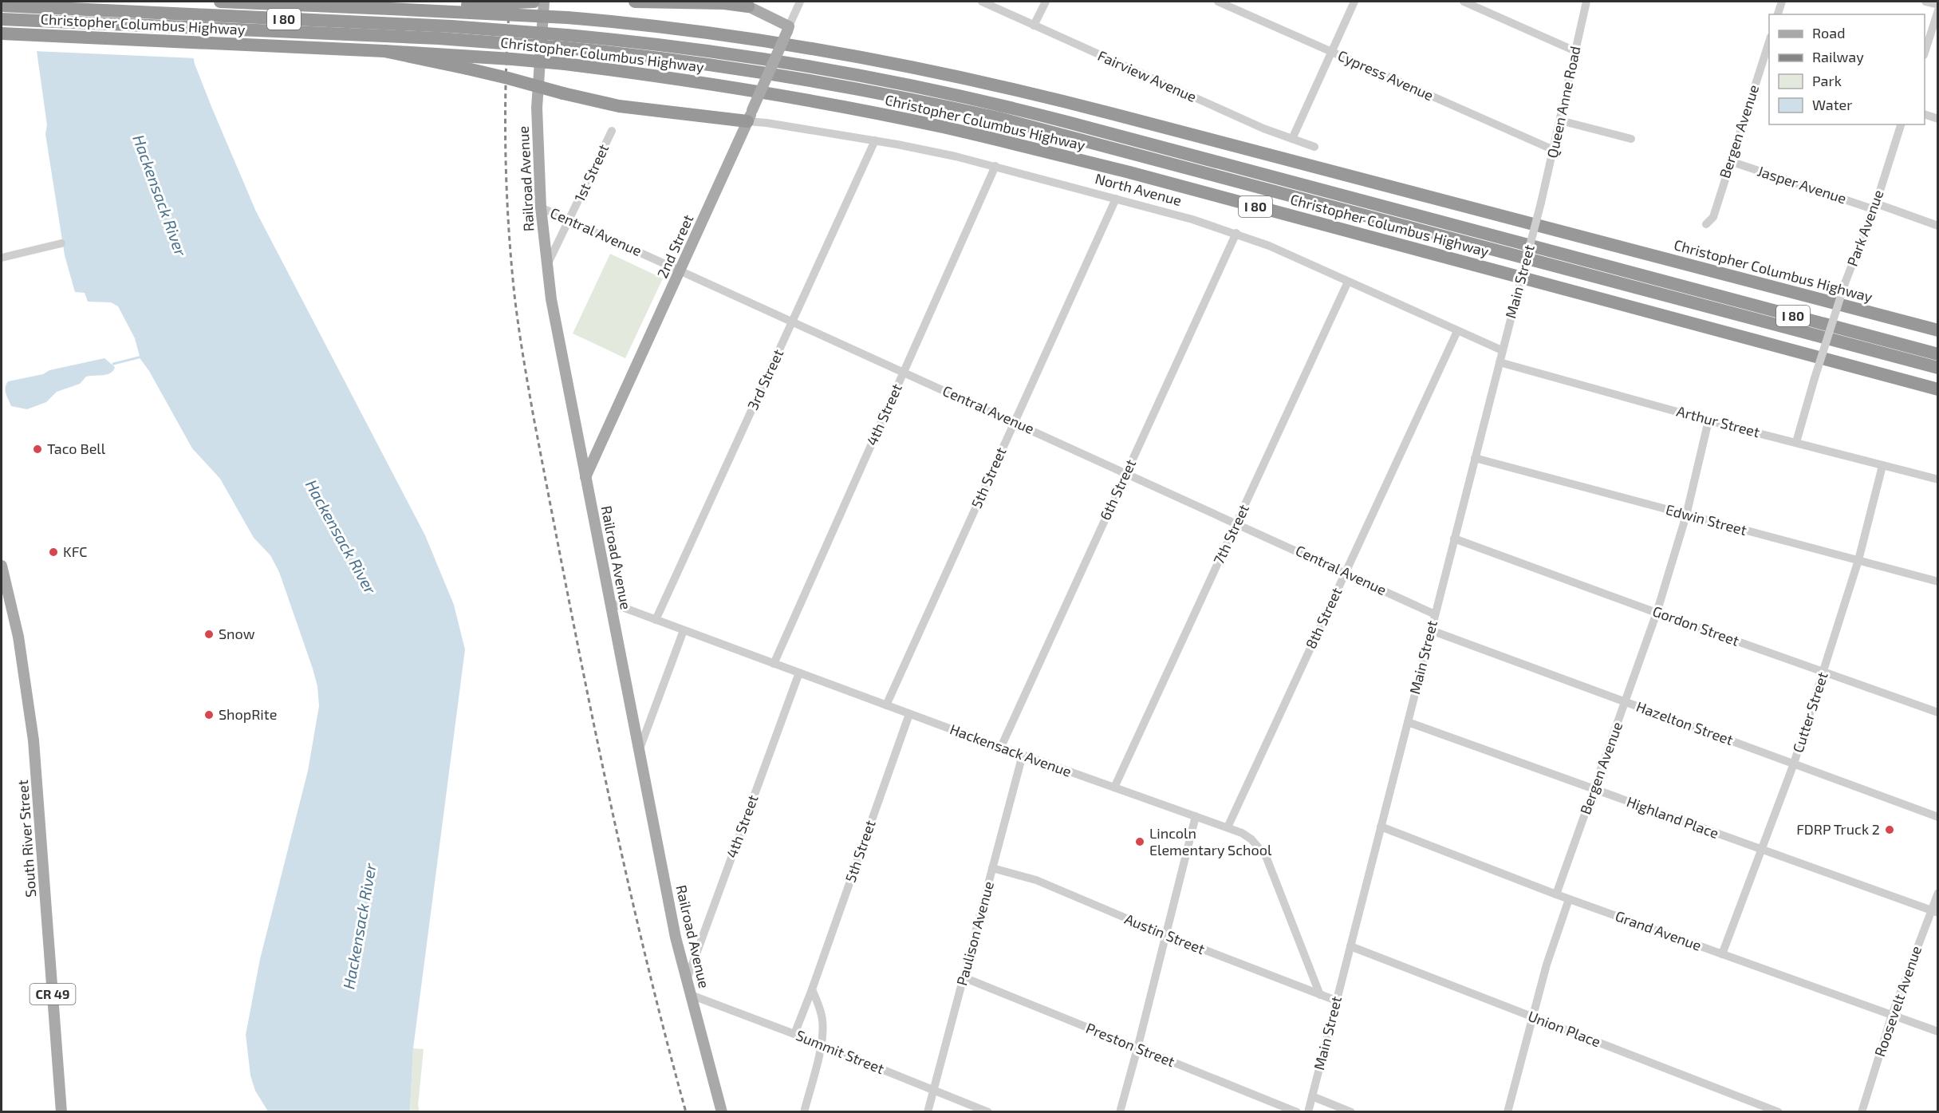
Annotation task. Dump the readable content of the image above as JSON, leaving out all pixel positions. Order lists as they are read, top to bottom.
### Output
{
  "streets": {
    "highway": ["I 80", "Christopher Columbus Highway"],
    "main road": [
      "Railroad Avenue",
      "2nd Street",
      "South River Street",
      "CR 49"
    ],
    "street": [
      "Cypress Avenue",
      "Fairview Avenue",
      "Queen Anne Road",
      "Bergen Avenue",
      "1st Street",
      "Jasper Avenue",
      "North Avenue",
      "Park Avenue",
      "Central Avenue",
      "Main Street",
      "3rd Street",
      "4th Street",
      "Arthur Street",
      "5th Street",
      "6th Street",
      "Edwin Street",
      "7th Street",
      "8th Street",
      "Gordon Street",
      "Cutter Street",
      "Hazelton Street",
      "Hackensack Avenue",
      "Highland Place",
      "Grand Avenue",
      "Paulison Avenue",
      "Austin Street",
      "Roosevelt Avenue",
      "Union Place",
      "Preston Street",
      "Summit Street"
    ]
  },
  "crossings": [
    ["Cypress Avenue", "Queen Anne Road"],
    ["Queen Anne Road", "Main Street"],
    ["Bergen Avenue", "Jasper Avenue"],
    ["Bergen Avenue", "Arthur Street"],
    ["Bergen Avenue", "Edwin Street"],
    ["Bergen Avenue", "Gordon Street"],
    ["Bergen Avenue", "Hazelton Street"],
    ["Bergen Avenue", "Highland Place"],
    ["Bergen Avenue", "Grand Avenue"],
    ["1st Street", "Railroad Avenue"],
    ["1st Street", "Central Avenue"],
    ["Railroad Avenue", "Central Avenue"],
    ["Railroad Avenue", "2nd Street"],
    ["Railroad Avenue", "4th Street"],
    ["Railroad Avenue", "Hackensack Avenue"],
    ["Railroad Avenue", "Summit Street"],
    ["Jasper Avenue", "Park Avenue"],
    ["North Avenue", "2nd Street"],
    ["North Avenue", "Main Street"],
    ["North Avenue", "3rd Street"],
    ["North Avenue", "4th Street"],
    ["North Avenue", "5th Street"],
    ["North Avenue", "6th Street"],
    ["North Avenue", "7th Street"],
    ["North Avenue", "8th Street"],
    ["Park Avenue", "Arthur Street"],
    ["Central Avenue", "2nd Street"],
    ["Central Avenue", "Main Street"],
    ["Central Avenue", "3rd Street"],
    ["Central Avenue", "4th Street"],
    ["Central Avenue", "5th Street"],
    ["Central Avenue", "6th Street"],
    ["Central Avenue", "7th Street"],
    ["Central Avenue", "8th Street"],
    ["Main Street", "Arthur Street"],
    ["Main Street", "Edwin Street"],
    ["Main Street", "Gordon Street"],
    ["Main Street", "Hazelton Street"],
    ["Main Street", "Highland Place"],
    ["Main Street", "Grand Avenue"],
    ["Main Street", "Austin Street"],
    ["Main Street", "Union Place"],
    ["3rd Street", "Hackensack Avenue"],
    ["4th Street", "Hackensack Avenue"],
    ["Arthur Street", "Cutter Street"],
    ["5th Street", "Hackensack Avenue"],
    ["5th Street", "Summit Street"],
    ["6th Street", "Hackensack Avenue"],
    ["Edwin Street", "Cutter Street"],
    ["7th Street", "Hackensack Avenue"],
    ["8th Street", "Hackensack Avenue"],
    ["Gordon Street", "Cutter Street"],
    ["Cutter Street", "Hazelton Street"],
    ["Cutter Street", "Highland Place"],
    ["Cutter Street", "Grand Avenue"],
    ["Hackensack Avenue", "Paulison Avenue"],
    ["Hackensack Avenue", "Austin Street"],
    ["Highland Place", "Roosevelt Avenue"],
    ["Grand Avenue", "Roosevelt Avenue"],
    ["Paulison Avenue", "Austin Street"],
    ["Paulison Avenue", "Preston Street"],
    ["Paulison Avenue", "Summit Street"]
  ],
  "water": ["Hackensack River"],
  "places": [
    "Taco Bell",
    "KFC",
    "Snow",
    "ShopRite",
    "FDRP Truck 2",
    "Lincoln Elementary School"
  ],
  "legend": [
    "Road",
    "Railway",
    "Park",
    "Water"
  ]
}
